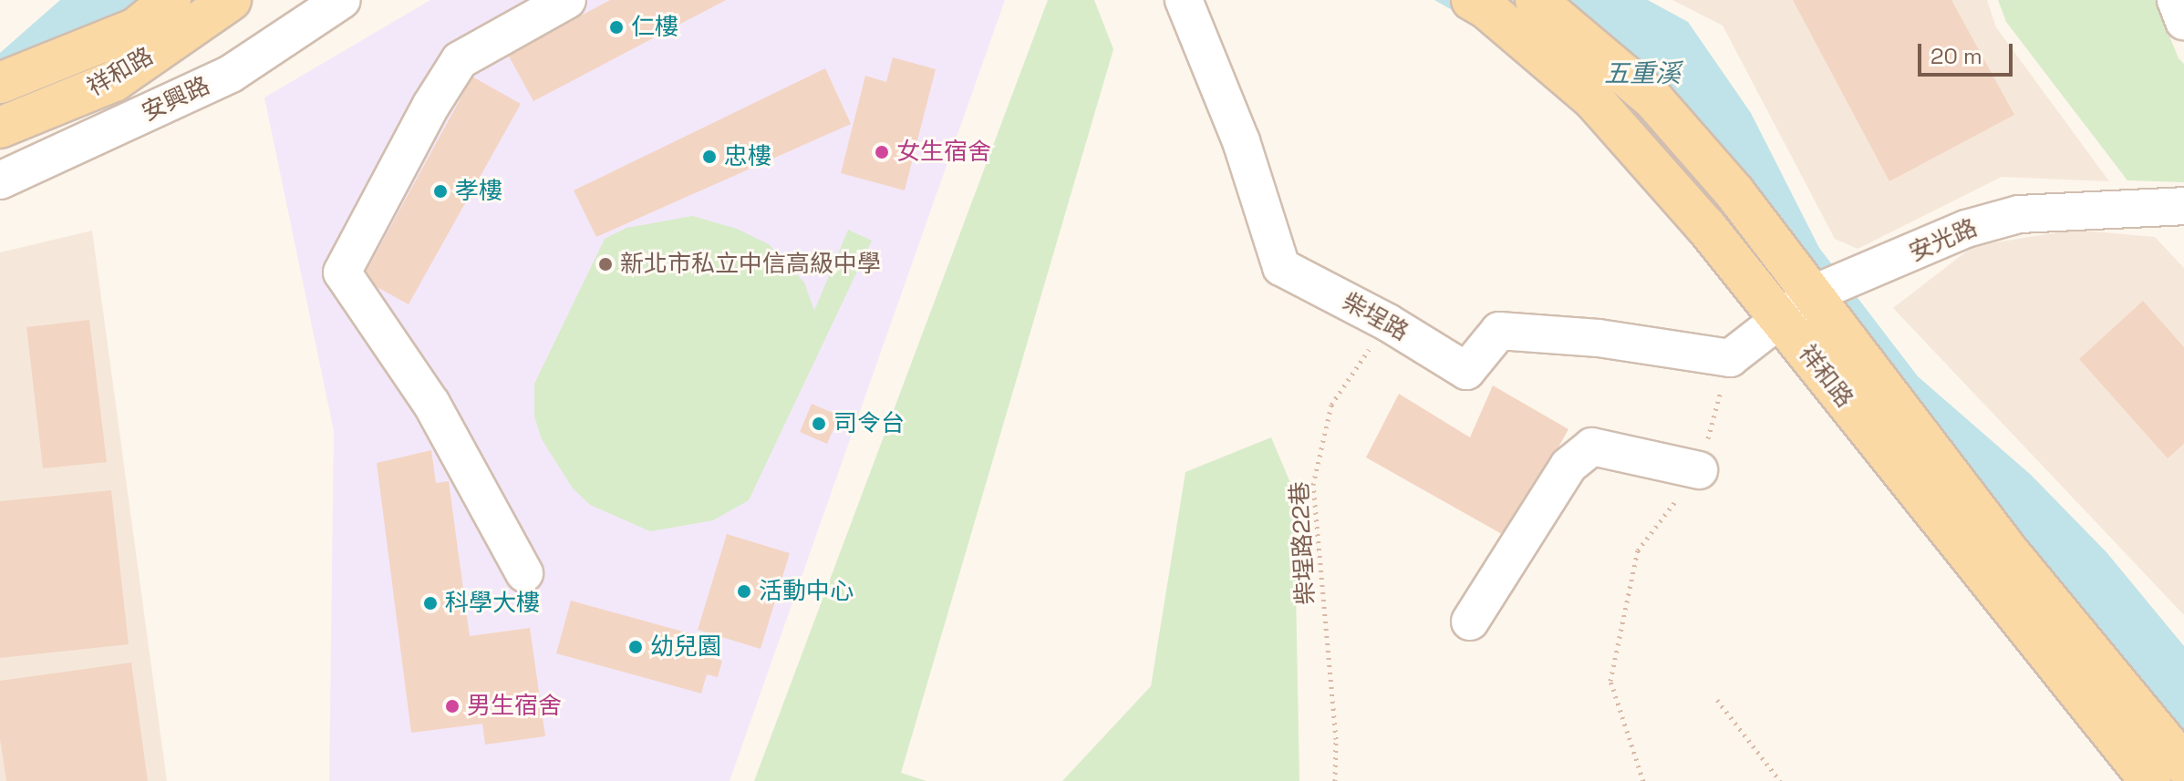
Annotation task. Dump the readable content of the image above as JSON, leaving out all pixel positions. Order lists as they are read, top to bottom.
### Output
{
  "streets": {
    "main road": ["祥和路"],
    "street": ["安興路", "安光路", "柴埕路"],
    "path": ["柴埕路22巷"]
  },
  "crossings": [
    ["祥和路", "安光路"],
    ["安光路", "柴埕路"],
    ["柴埕路", "柴埕路22巷"]
  ],
  "water": ["五重溪"],
  "places": [
    "仁樓",
    "女生宿舍",
    "忠樓",
    "孝樓",
    "新北市私立中信高級中學",
    "司令台",
    "活動中心",
    "科學大樓",
    "幼兒園",
    "男生宿舍"
  ],
  "scale_bar": "20 m"
}
